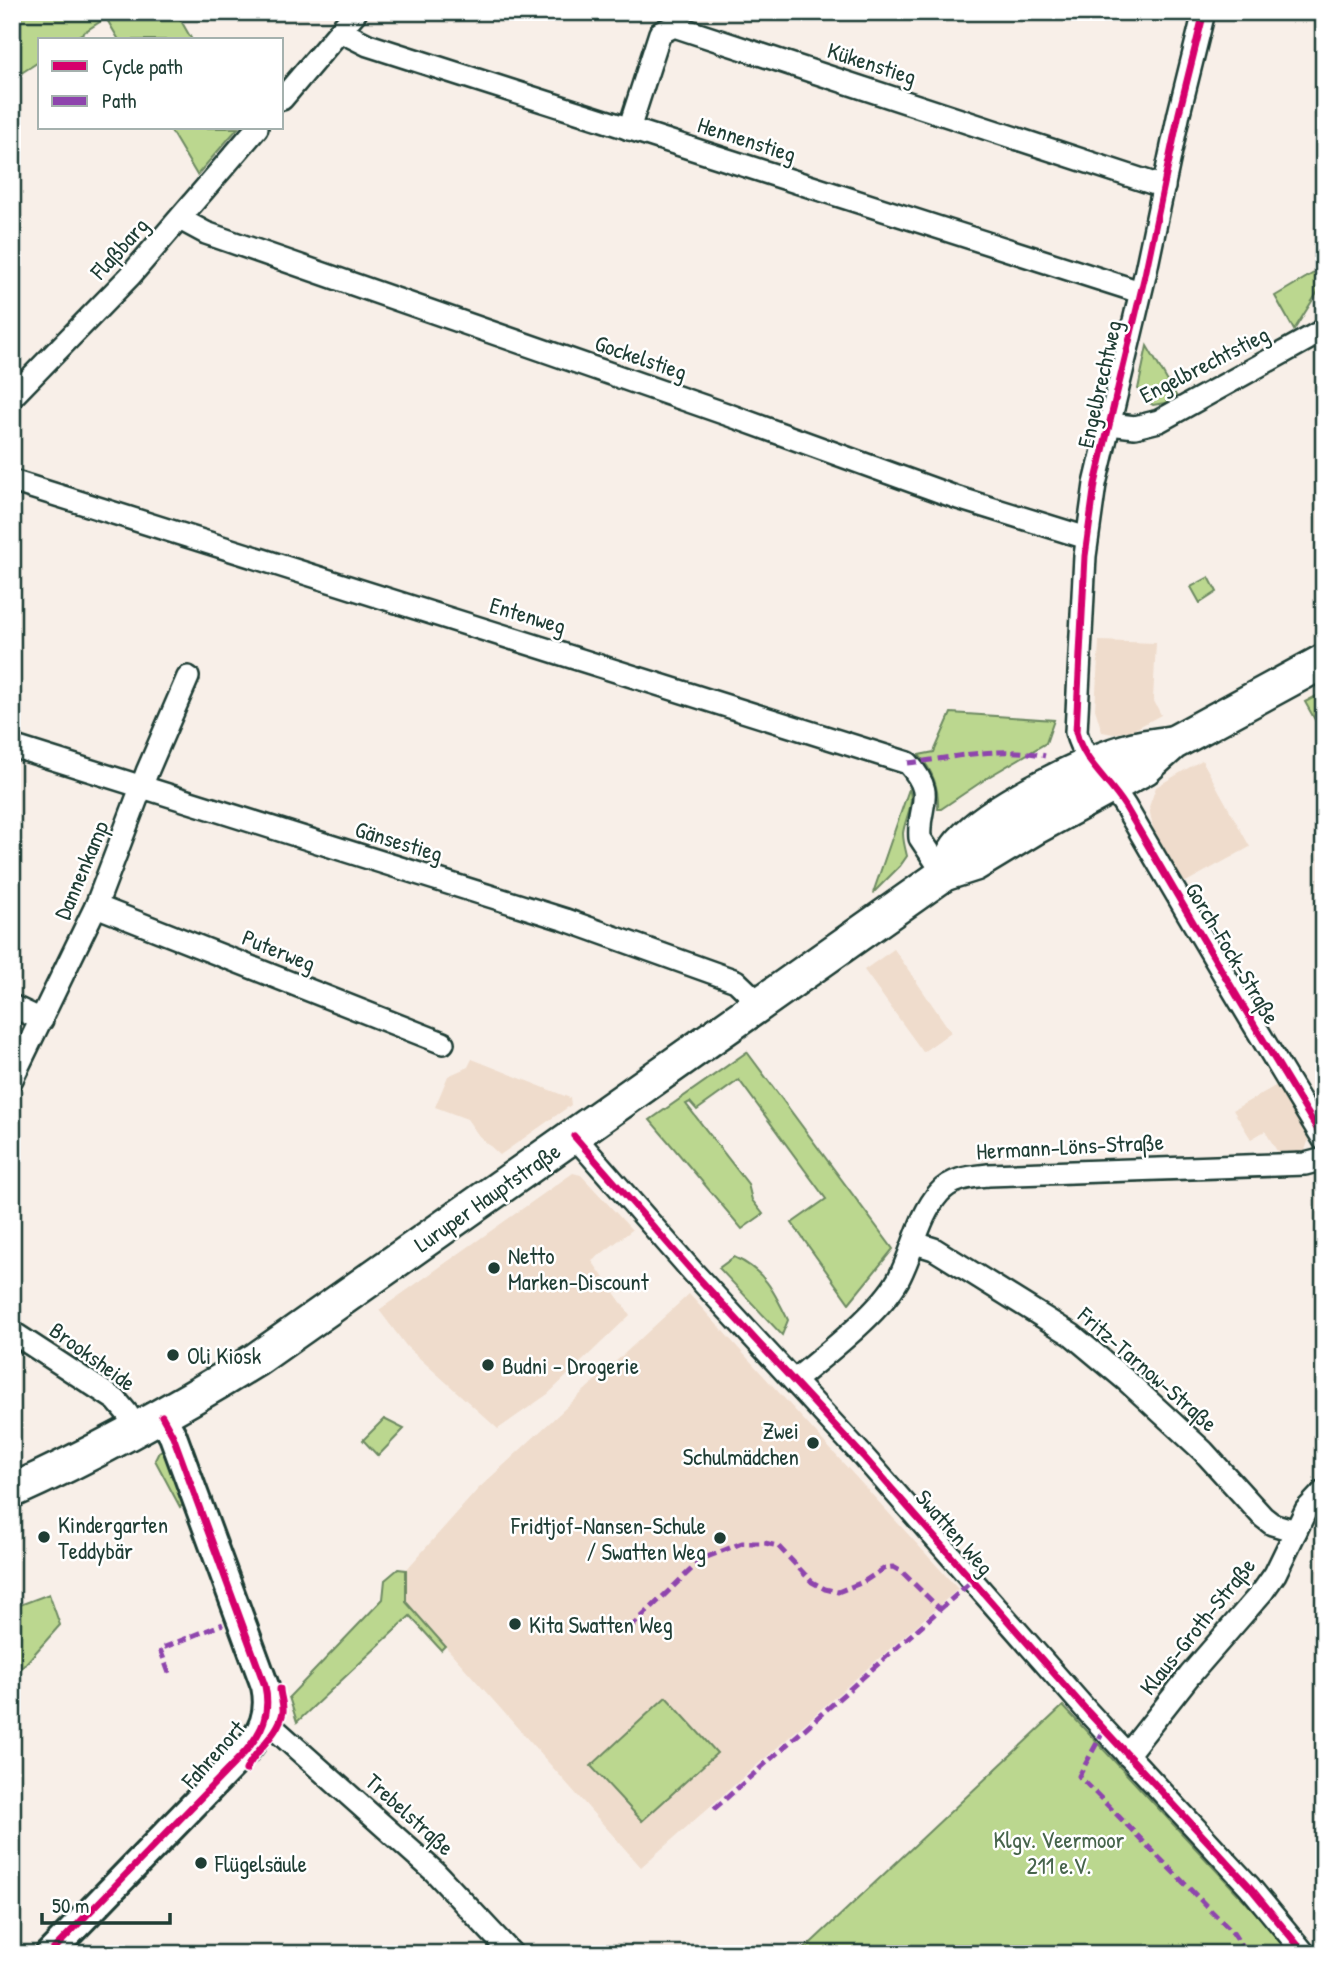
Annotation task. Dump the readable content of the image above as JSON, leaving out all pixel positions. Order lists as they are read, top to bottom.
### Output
{
  "streets": {
    "main road": ["Luruper Hauptstraße"],
    "street": [
      "Kükenstieg",
      "Hennenstieg",
      "Flaßbarg",
      "Gockelstieg",
      "Engelbrechtstieg",
      "Engelbrechtweg",
      "Entenweg",
      "Gänsestieg",
      "Dannenkamp",
      "Puterweg",
      "Gorch-Fock-Straße",
      "Hermann-Löns-Straße",
      "Brooksheide",
      "Fritz-Tarnow-Straße",
      "Swatten Weg",
      "Klaus-Groth-Straße",
      "Fahrenort",
      "Trebelstraße"
    ]
  },
  "crossings": [
    ["Kükenstieg", "Hennenstieg"],
    ["Kükenstieg", "Engelbrechtweg"],
    ["Hennenstieg", "Engelbrechtweg"],
    ["Flaßbarg", "Gockelstieg"],
    ["Gockelstieg", "Engelbrechtweg"],
    ["Engelbrechtstieg", "Engelbrechtweg"],
    ["Engelbrechtweg", "Gorch-Fock-Straße"],
    ["Engelbrechtweg", "Luruper Hauptstraße"],
    ["Entenweg", "Luruper Hauptstraße"],
    ["Gänsestieg", "Dannenkamp"],
    ["Gänsestieg", "Luruper Hauptstraße"],
    ["Dannenkamp", "Puterweg"],
    ["Gorch-Fock-Straße", "Luruper Hauptstraße"],
    ["Hermann-Löns-Straße", "Fritz-Tarnow-Straße"],
    ["Hermann-Löns-Straße", "Swatten Weg"],
    ["Luruper Hauptstraße", "Brooksheide"],
    ["Luruper Hauptstraße", "Swatten Weg"],
    ["Luruper Hauptstraße", "Fahrenort"],
    ["Brooksheide", "Fahrenort"],
    ["Fritz-Tarnow-Straße", "Klaus-Groth-Straße"],
    ["Swatten Weg", "Klaus-Groth-Straße"],
    ["Fahrenort", "Trebelstraße"]
  ],
  "parks": ["Klgv. Veermoor 211 e.V."],
  "places": [
    "Netto Marken-Discount",
    "Oli Kiosk",
    "Budni - Drogerie",
    "Zwei Schulmädchen",
    "Kindergarten Teddybär",
    "Fridtjof-Nansen-Schule / Swatten Weg",
    "Kita Swatten Weg",
    "Flügelsäule"
  ],
  "legend": ["Cycle path", "Path"],
  "scale_bar": "50 m"
}
